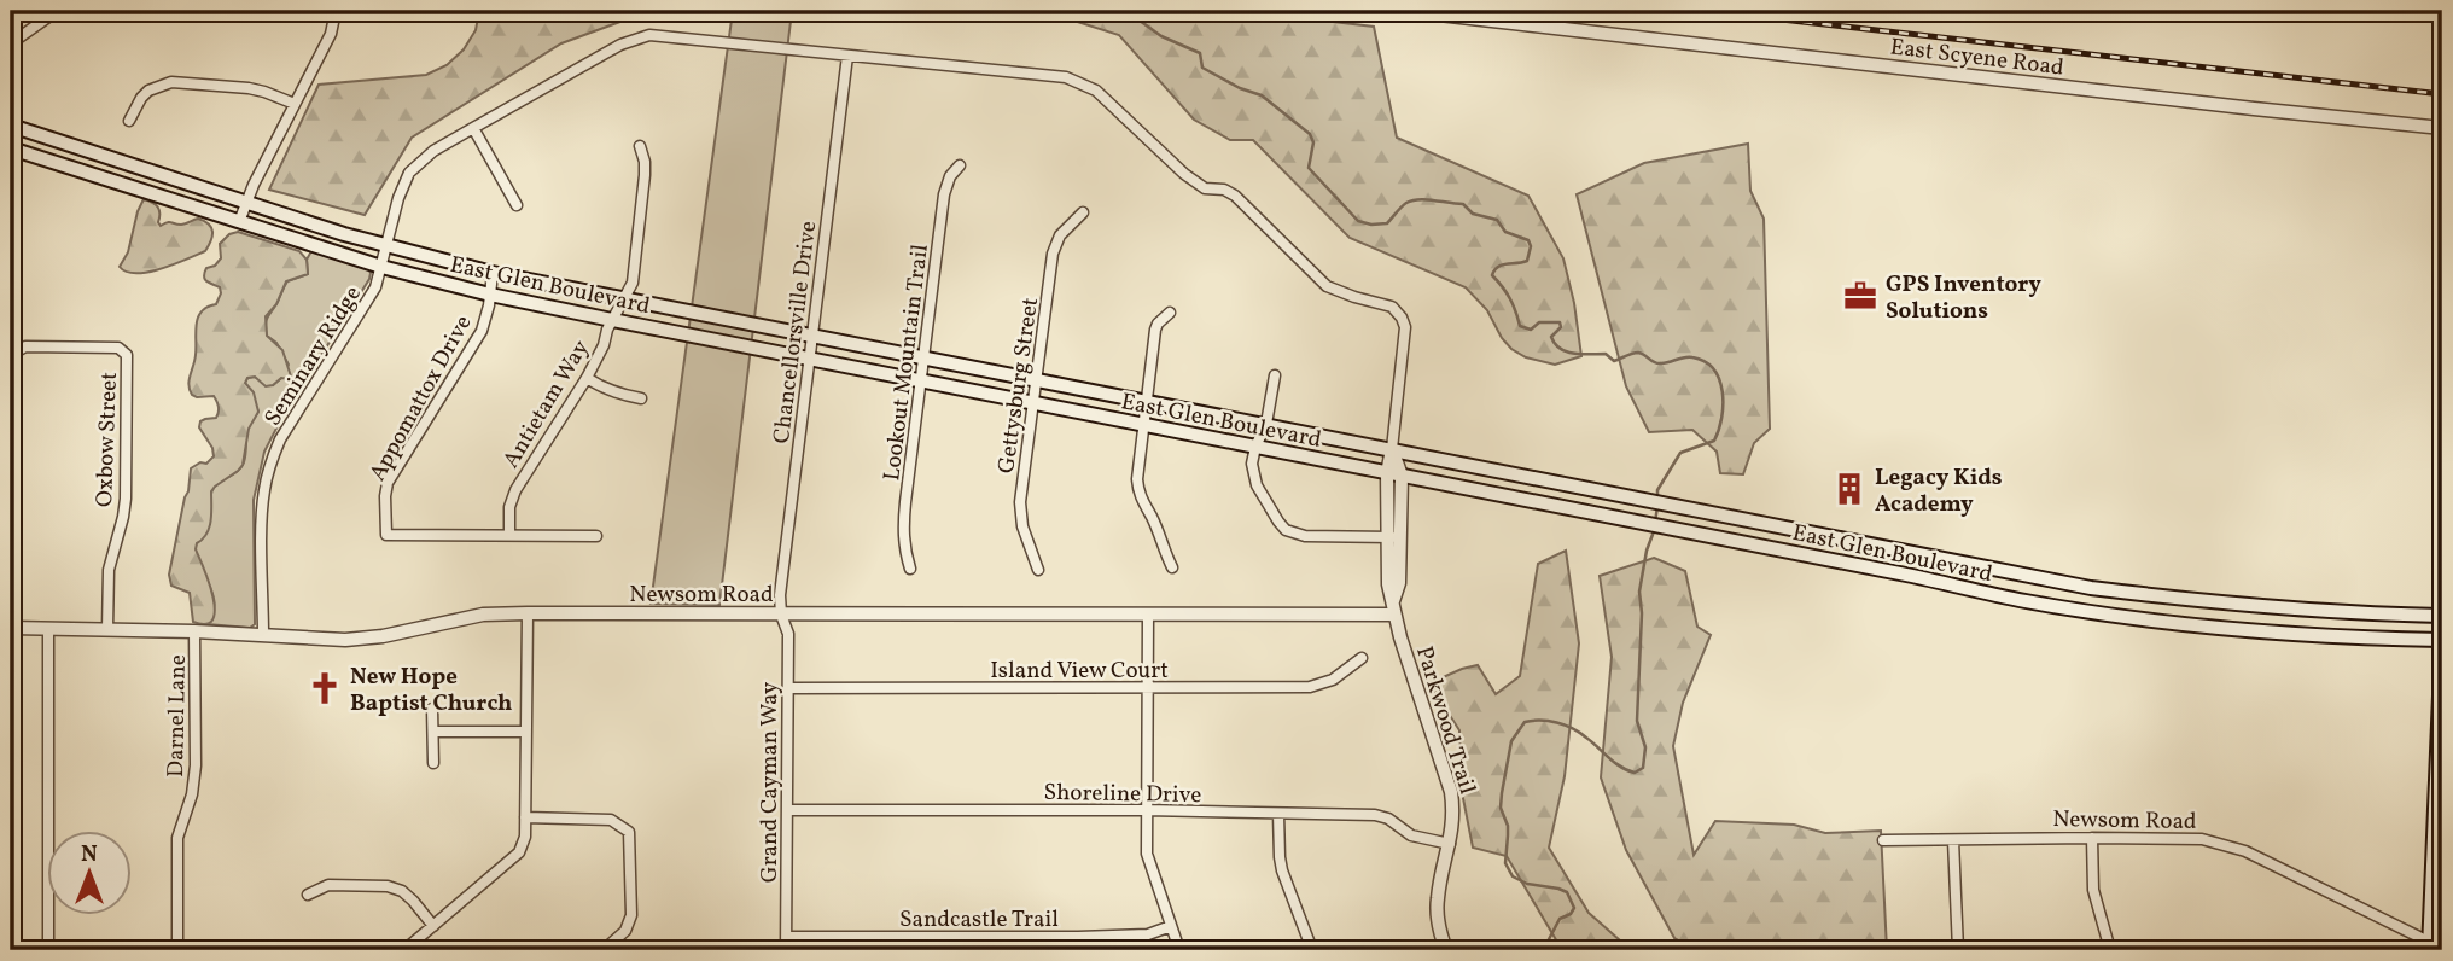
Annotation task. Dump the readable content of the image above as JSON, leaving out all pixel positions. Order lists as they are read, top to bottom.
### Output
{
  "streets": {
    "main road": ["East Glen Boulevard"],
    "street": [
      "East Scyene Road",
      "Chancellorsville Drive",
      "Seminary Ridge",
      "Lookout Mountain Trail",
      "Gettysburg Street",
      "Appomattox Drive",
      "Antietam Way",
      "Oxbow Street",
      "Newsom Road",
      "Island View Court",
      "Darnel Lane",
      "Parkwood Trail",
      "Grand Cayman Way",
      "Shoreline Drive",
      "Sandcastle Trail"
    ]
  },
  "crossings": [
    ["East Glen Boulevard", "Chancellorsville Drive"],
    ["East Glen Boulevard", "Seminary Ridge"],
    ["East Glen Boulevard", "Lookout Mountain Trail"],
    ["East Glen Boulevard", "Gettysburg Street"],
    ["East Glen Boulevard", "Appomattox Drive"],
    ["East Glen Boulevard", "Antietam Way"],
    ["East Glen Boulevard", "Parkwood Trail"],
    ["Chancellorsville Drive", "Seminary Ridge"],
    ["Chancellorsville Drive", "Newsom Road"],
    ["Chancellorsville Drive", "Grand Cayman Way"],
    ["Seminary Ridge", "Newsom Road"],
    ["Seminary Ridge", "Parkwood Trail"],
    ["Appomattox Drive", "Antietam Way"],
    ["Oxbow Street", "Newsom Road"],
    ["Newsom Road", "Darnel Lane"],
    ["Newsom Road", "Parkwood Trail"],
    ["Newsom Road", "Grand Cayman Way"],
    ["Island View Court", "Grand Cayman Way"],
    ["Parkwood Trail", "Shoreline Drive"],
    ["Grand Cayman Way", "Shoreline Drive"],
    ["Grand Cayman Way", "Sandcastle Trail"]
  ],
  "places": {
    "office": ["GPS Inventory Solutions"],
    "building": ["Legacy Kids Academy"],
    "church": ["New Hope Baptist Church"]
  },
  "north": "top"
}
